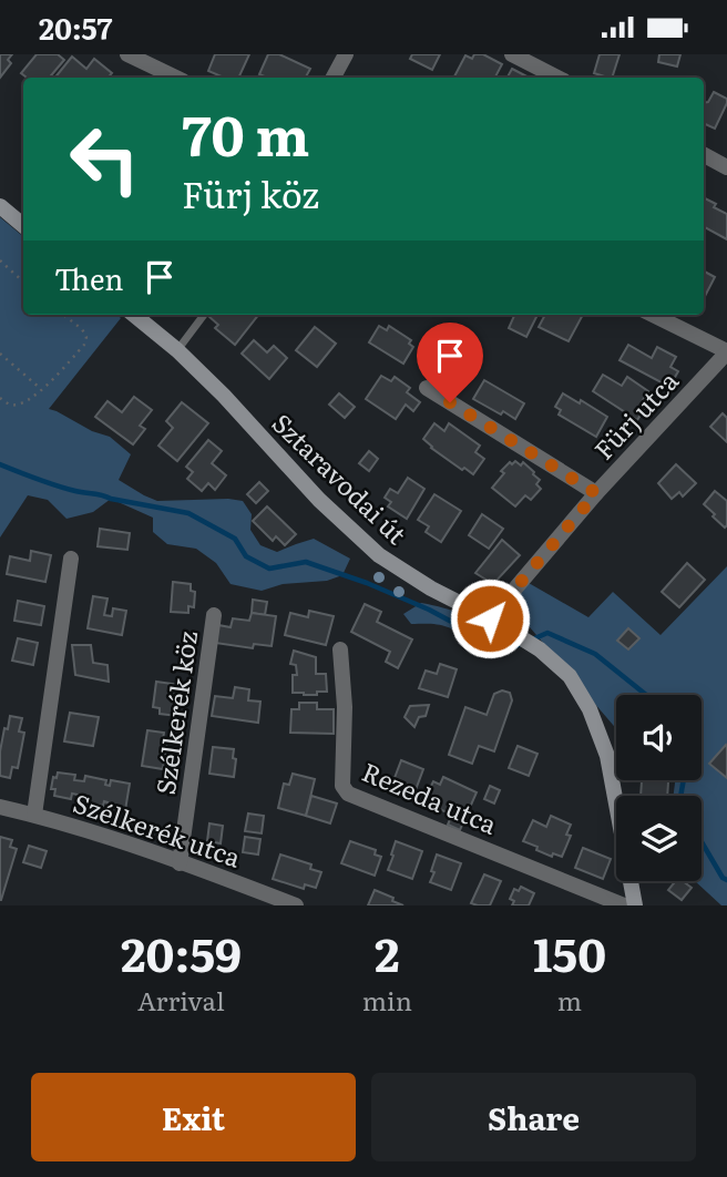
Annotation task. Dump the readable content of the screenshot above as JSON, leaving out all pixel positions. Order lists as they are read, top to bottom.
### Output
{
  "streets": {
    "street": [
      "Fürj utca",
      "Sztaravodai út",
      "Szélkerék köz",
      "Rezeda utca",
      "Szélkerék utca"
    ]
  },
  "crossings": [
    ["Fürj utca", "Sztaravodai út"],
    ["Szélkerék köz", "Szélkerék utca"]
  ],
  "page": {
    "status": "20:57",
    "turn": ["70 m", "Fürj köz"],
    "then": "Then",
    "eta": [
      "20:59",
      "Arrival",
      "2",
      "min",
      "150",
      "m"
    ],
    "buttons": ["Exit", "Share"]
  }
}
